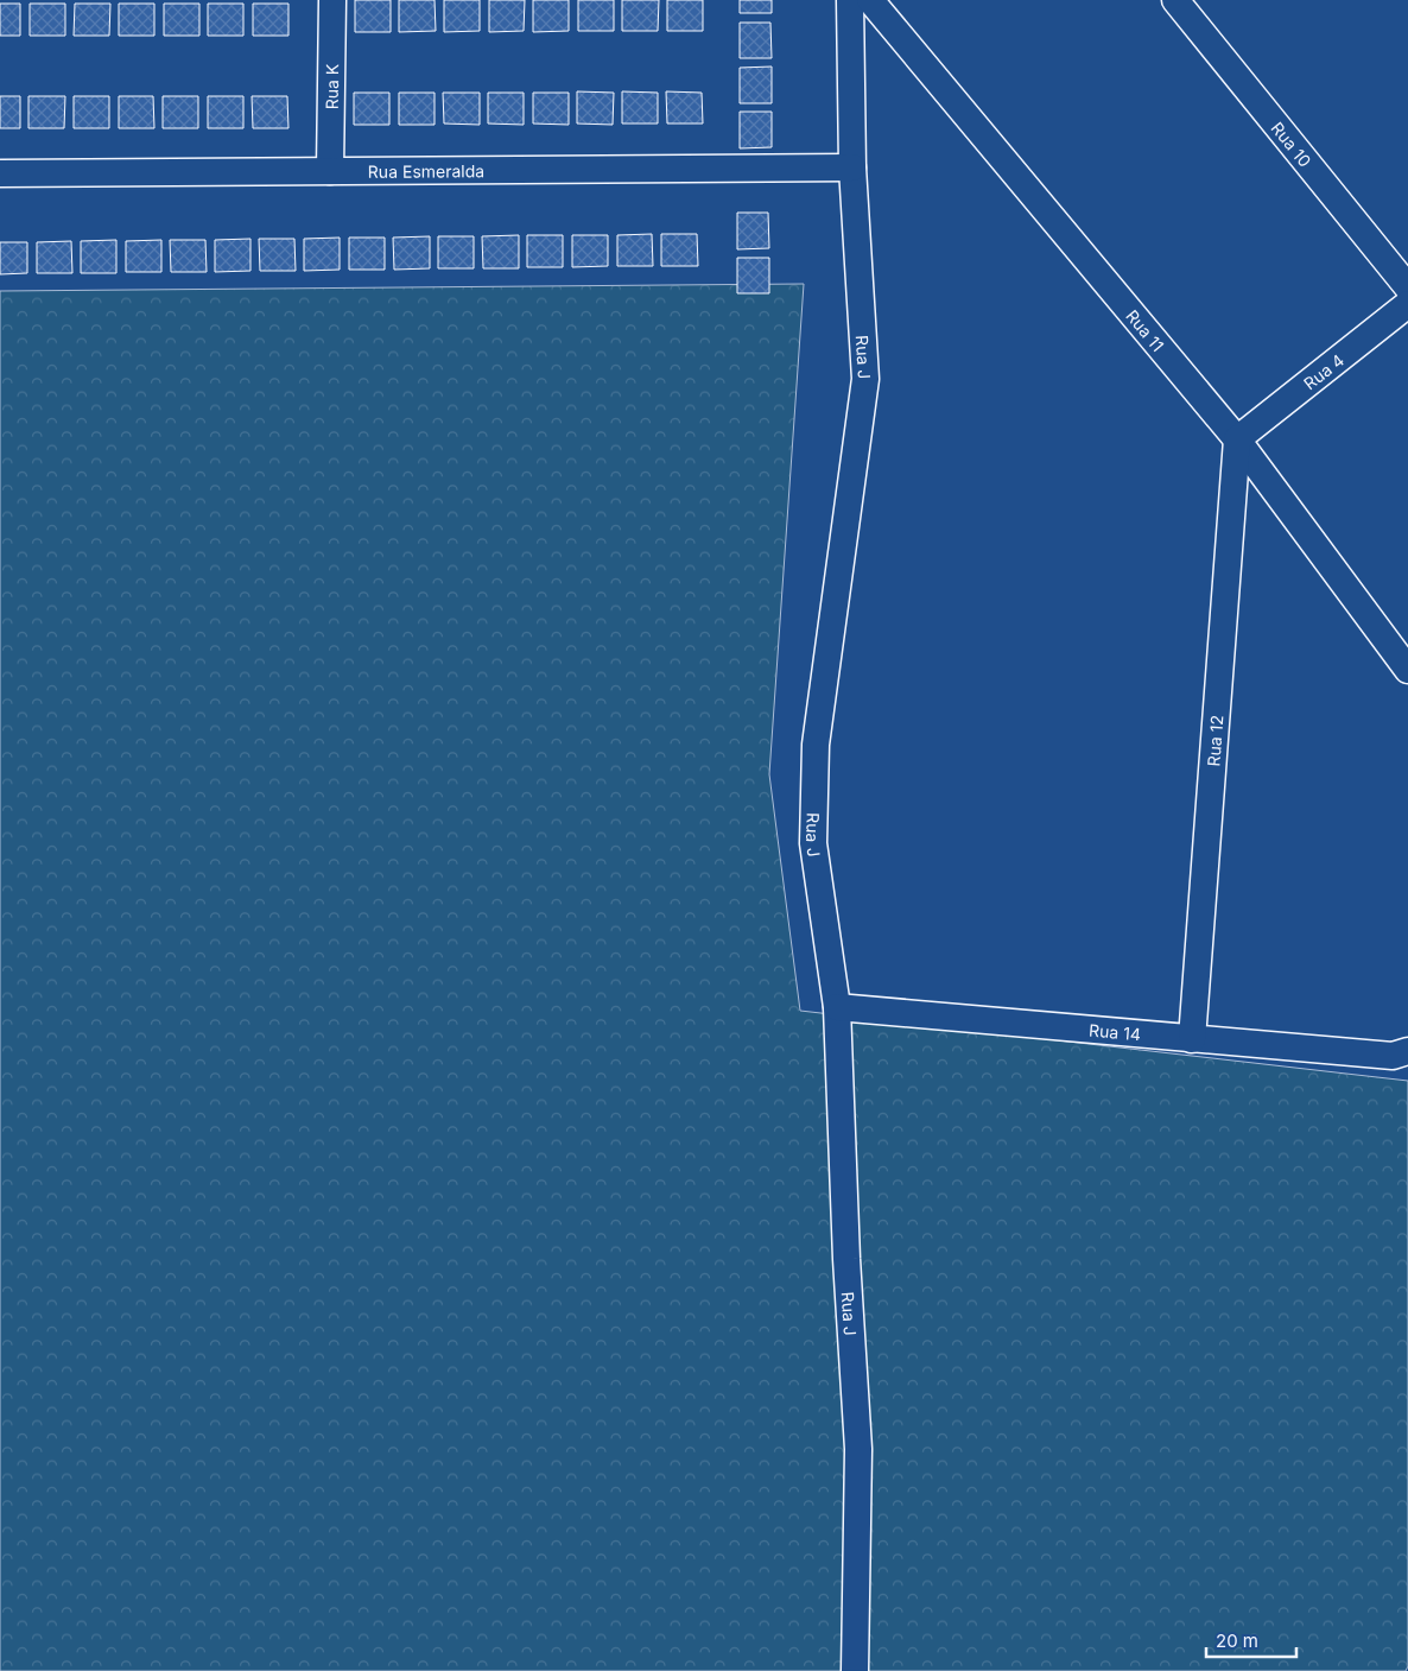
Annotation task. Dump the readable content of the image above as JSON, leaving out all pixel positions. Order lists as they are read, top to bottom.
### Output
{
  "streets": {
    "street": [
      "Rua K",
      "Rua 10",
      "Rua Esmeralda",
      "Rua 11",
      "Rua J",
      "Rua 4",
      "Rua 12",
      "Rua 14"
    ]
  },
  "crossings": [
    ["Rua K", "Rua Esmeralda"],
    ["Rua Esmeralda", "Rua J"],
    ["Rua 11", "Rua 4"],
    ["Rua 11", "Rua 12"],
    ["Rua J", "Rua 14"],
    ["Rua 4", "Rua 12"],
    ["Rua 12", "Rua 14"]
  ],
  "scale_bar": "20 m"
}
